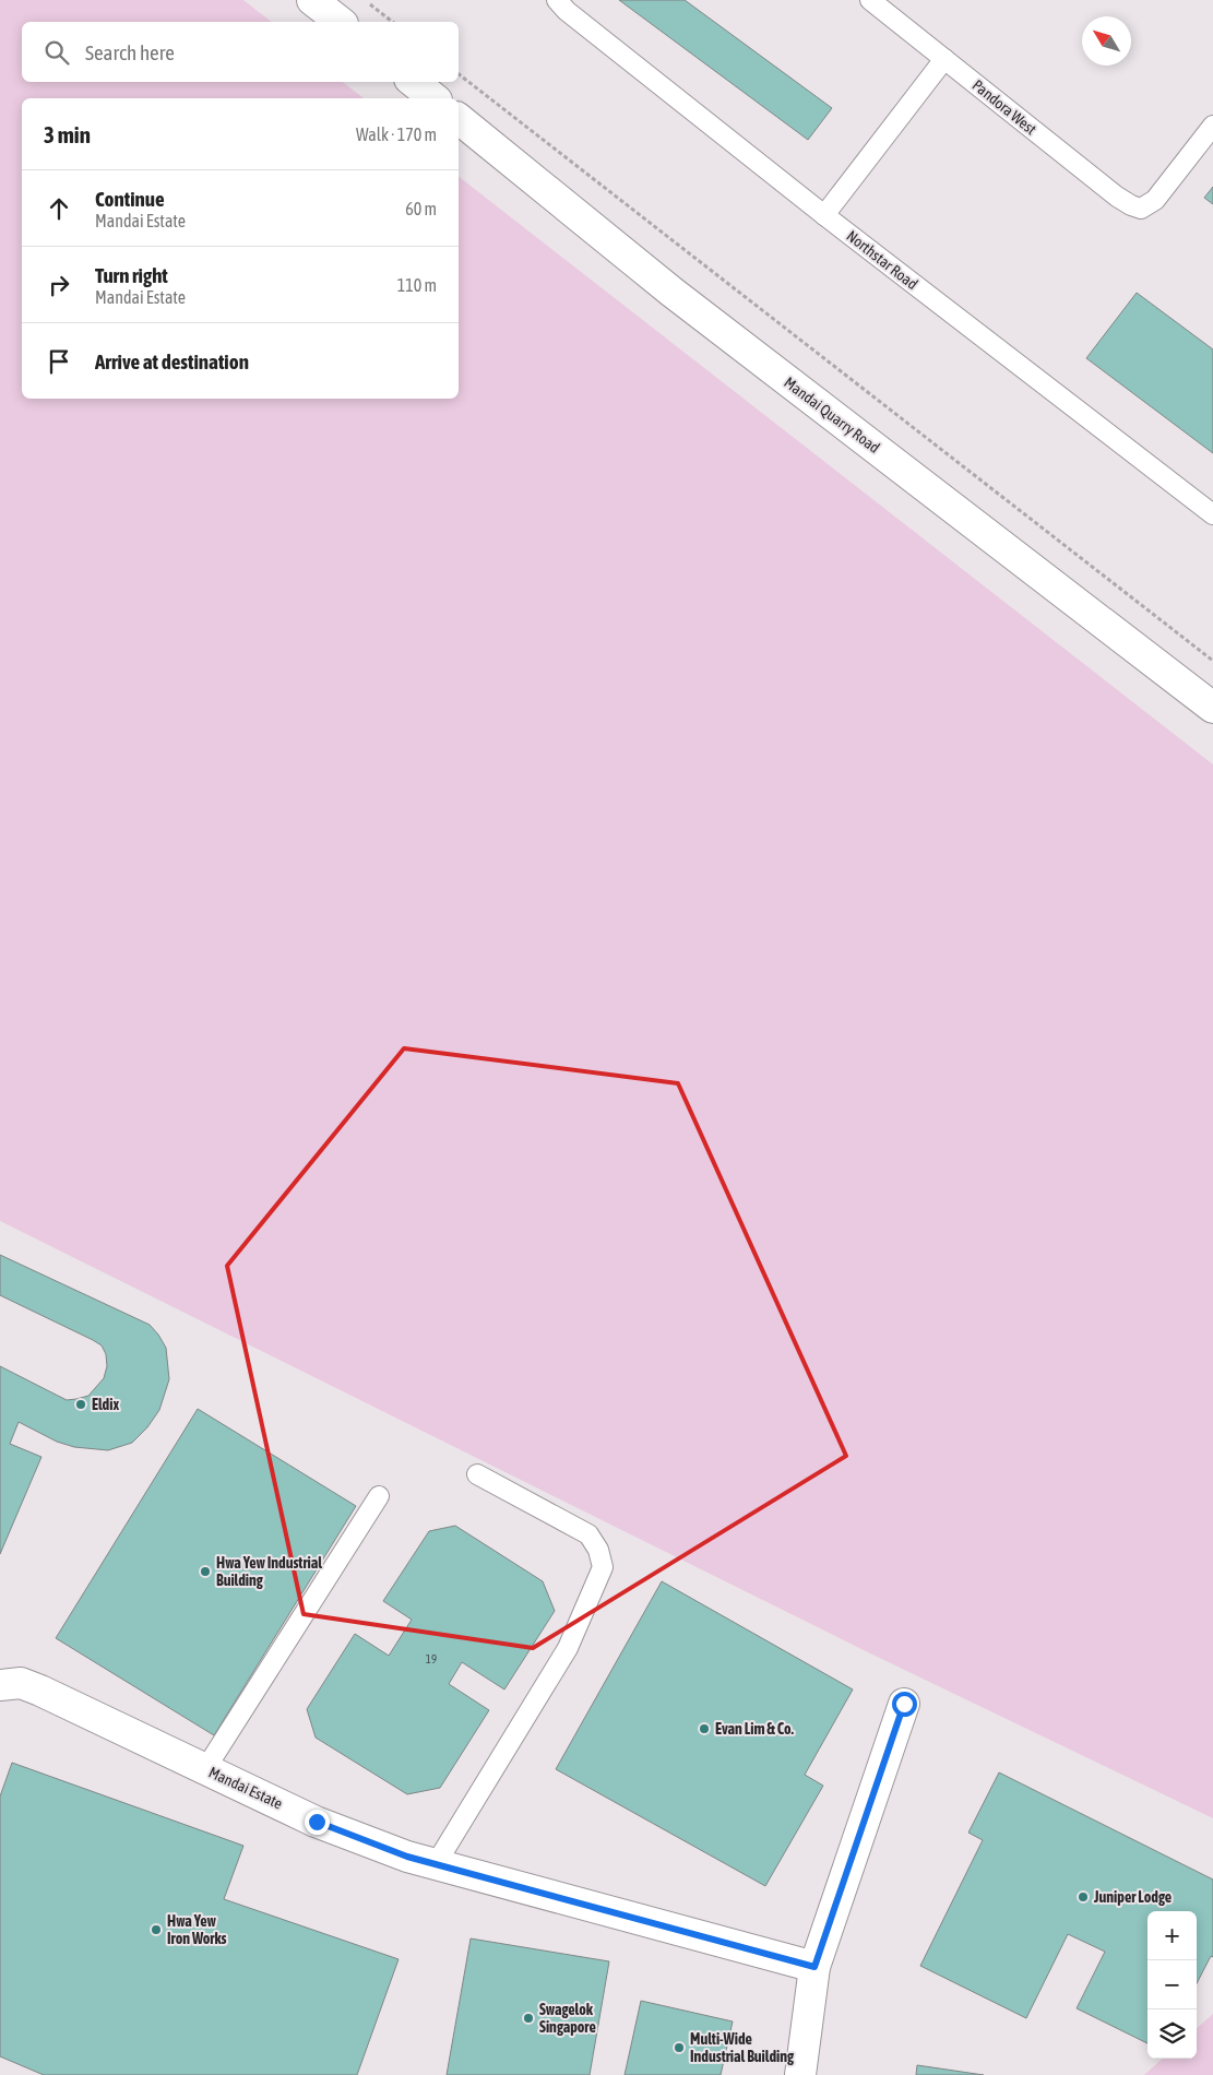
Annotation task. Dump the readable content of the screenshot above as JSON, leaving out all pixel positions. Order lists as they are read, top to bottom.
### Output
{
  "streets": {
    "street": ["Mandai Quarry Road", "Mandai Estate"],
    "lane": ["Pandora West", "Northstar Road"]
  },
  "places": [
    "Eldix",
    "Hwa Yew Industrial Building",
    "Evan Lim & Co.",
    "Juniper Lodge",
    "Hwa Yew Iron Works",
    "Swagelok Singapore",
    "Multi-Wide Industrial Building"
  ],
  "house_numbers": ["19"],
  "north": "top left",
  "page": {
    "search": "Search here",
    "heading": ["3 min", "Walk · 170 m"],
    "list": [
      ["Continue", "Mandai Estate", "60 m"],
      ["Turn right", "Mandai Estate", "110 m"],
      "Arrive at destination"
    ],
    "map_buttons": ["+", "−"]
  }
}
